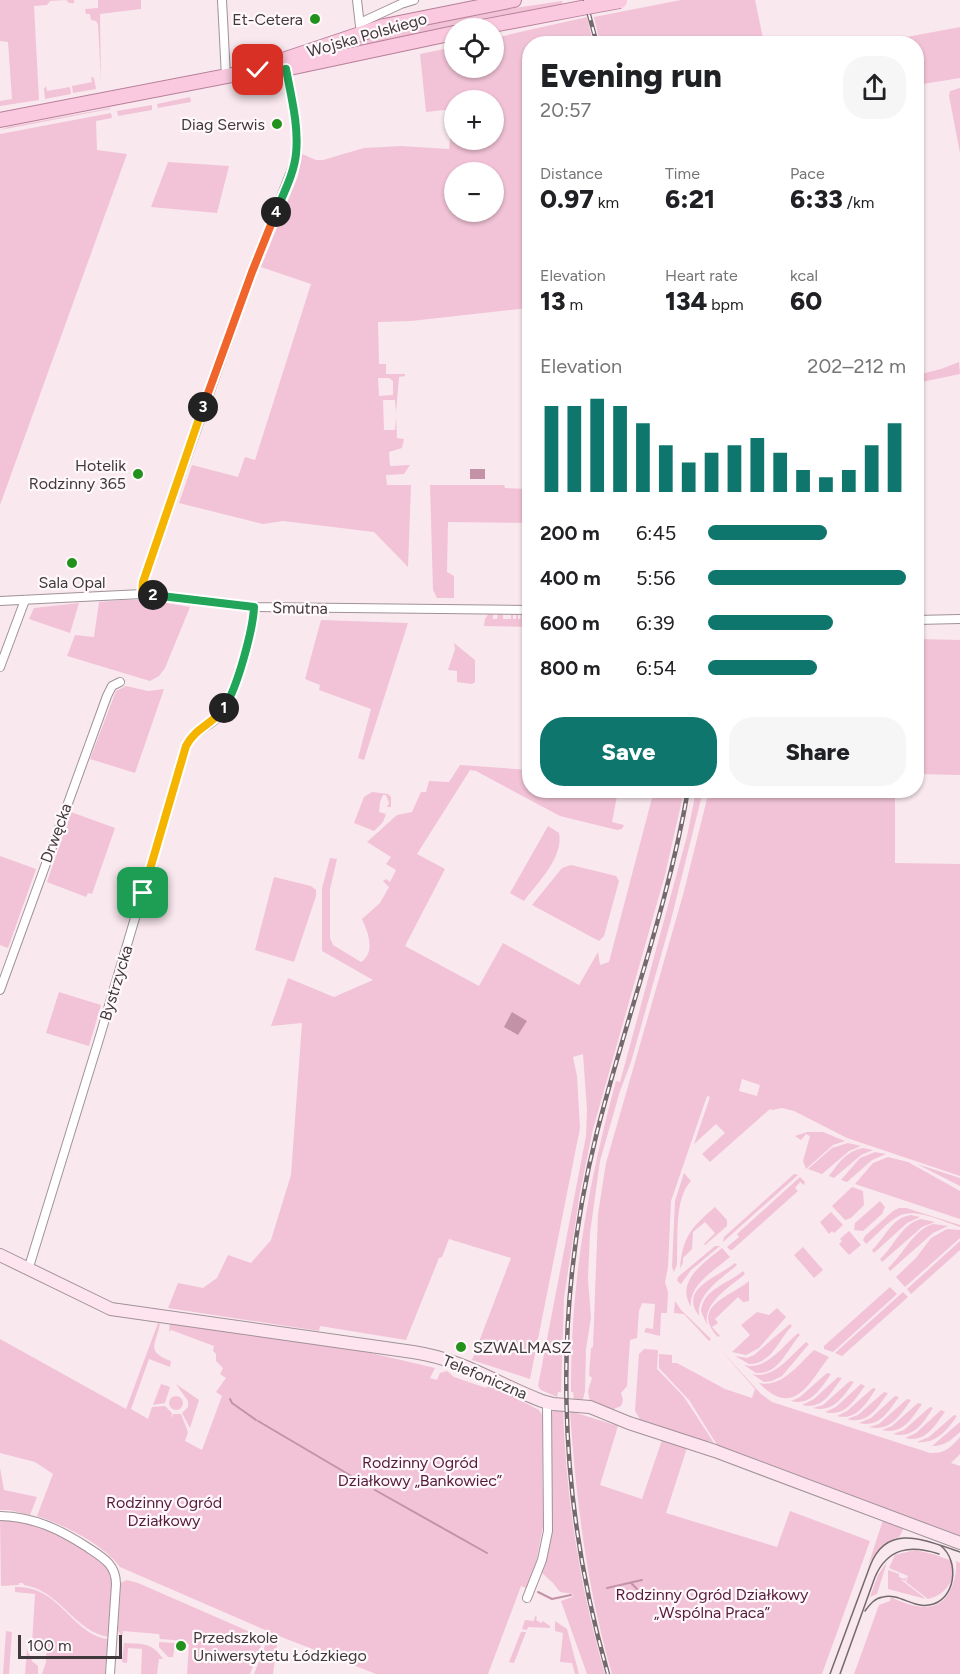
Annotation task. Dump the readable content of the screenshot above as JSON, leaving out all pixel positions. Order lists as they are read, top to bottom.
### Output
{
  "streets": {
    "main road": ["Wojska Polskiego"],
    "street": [
      "Smutna",
      "Drwęcka",
      "Bystrzycka",
      "Telefoniczna"
    ]
  },
  "crossings": [
    ["Smutna", "Bystrzycka"],
    ["Bystrzycka", "Telefoniczna"]
  ],
  "parks": ["Rodzinny Ogród Działkowy „Bankowiec”", "Rodzinny Ogród Działkowy", "Rodzinny Ogród Działkowy „Wspólna Praca”"],
  "places": [
    "Et-Cetera",
    "Diag Serwis",
    "Hotelik Rodzinny 365",
    "Sala Opal",
    "SZWALMASZ",
    "Przedszkole Uniwersytetu Łódzkiego"
  ],
  "scale_bar": "100 m",
  "page": {
    "map_buttons": ["+", "−"],
    "heading": ["Evening run", "20:57"],
    "stats": [
      ["Distance", "0.97 km"],
      ["Time", "6:21"],
      ["Pace", "6:33 /km"],
      ["Elevation", "13 m"],
      ["Heart rate", "134 bpm"],
      ["kcal", "60"]
    ],
    "pins": [
      "4",
      "3",
      "2",
      "1"
    ],
    "chart": ["Elevation", "202–212 m"],
    "list": [
      {
        "name": "200 m",
        "note": "6:45"
      },
      {
        "name": "400 m",
        "note": "5:56"
      },
      {
        "name": "600 m",
        "note": "6:39"
      },
      {
        "name": "800 m",
        "note": "6:54"
      }
    ],
    "buttons": ["Save", "Share"],
    "scale": "100 m"
  }
}
